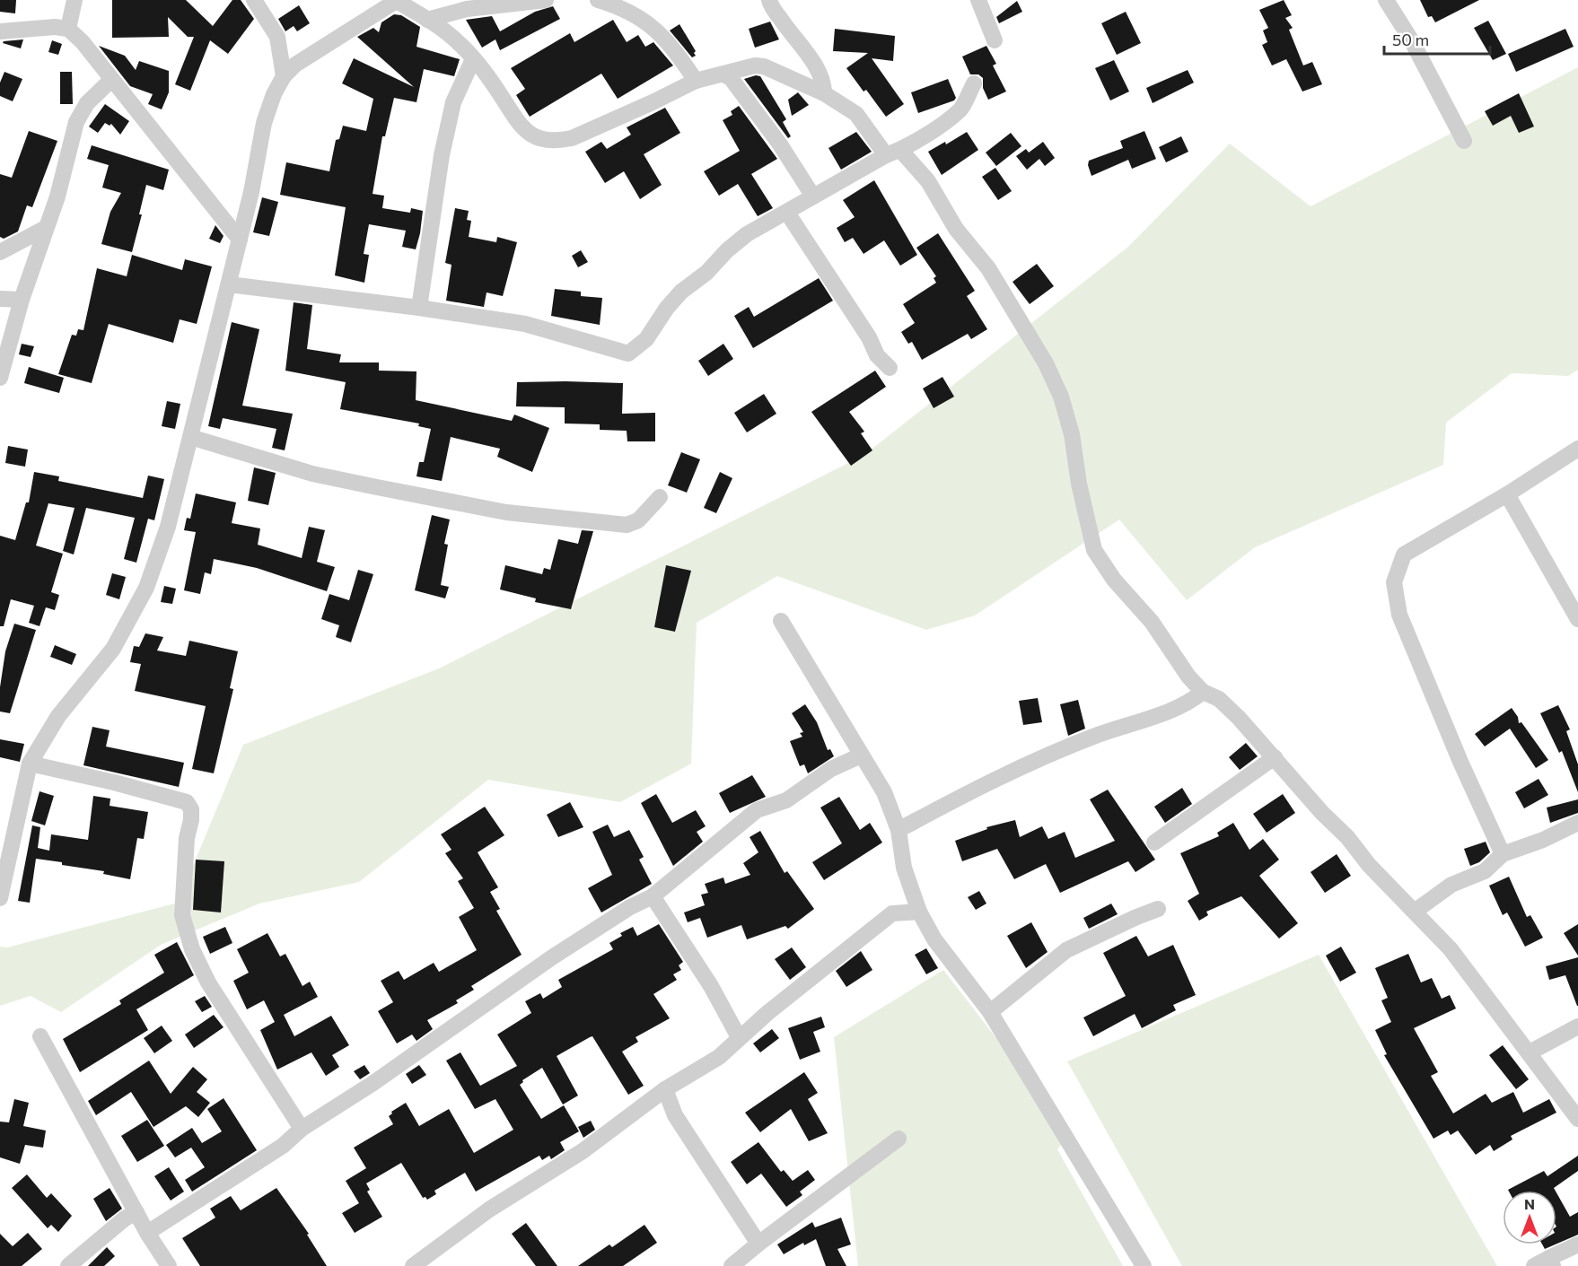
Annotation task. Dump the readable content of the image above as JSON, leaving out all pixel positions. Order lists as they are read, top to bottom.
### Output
{
  "scale_bar": "50 m",
  "north": "top"
}
